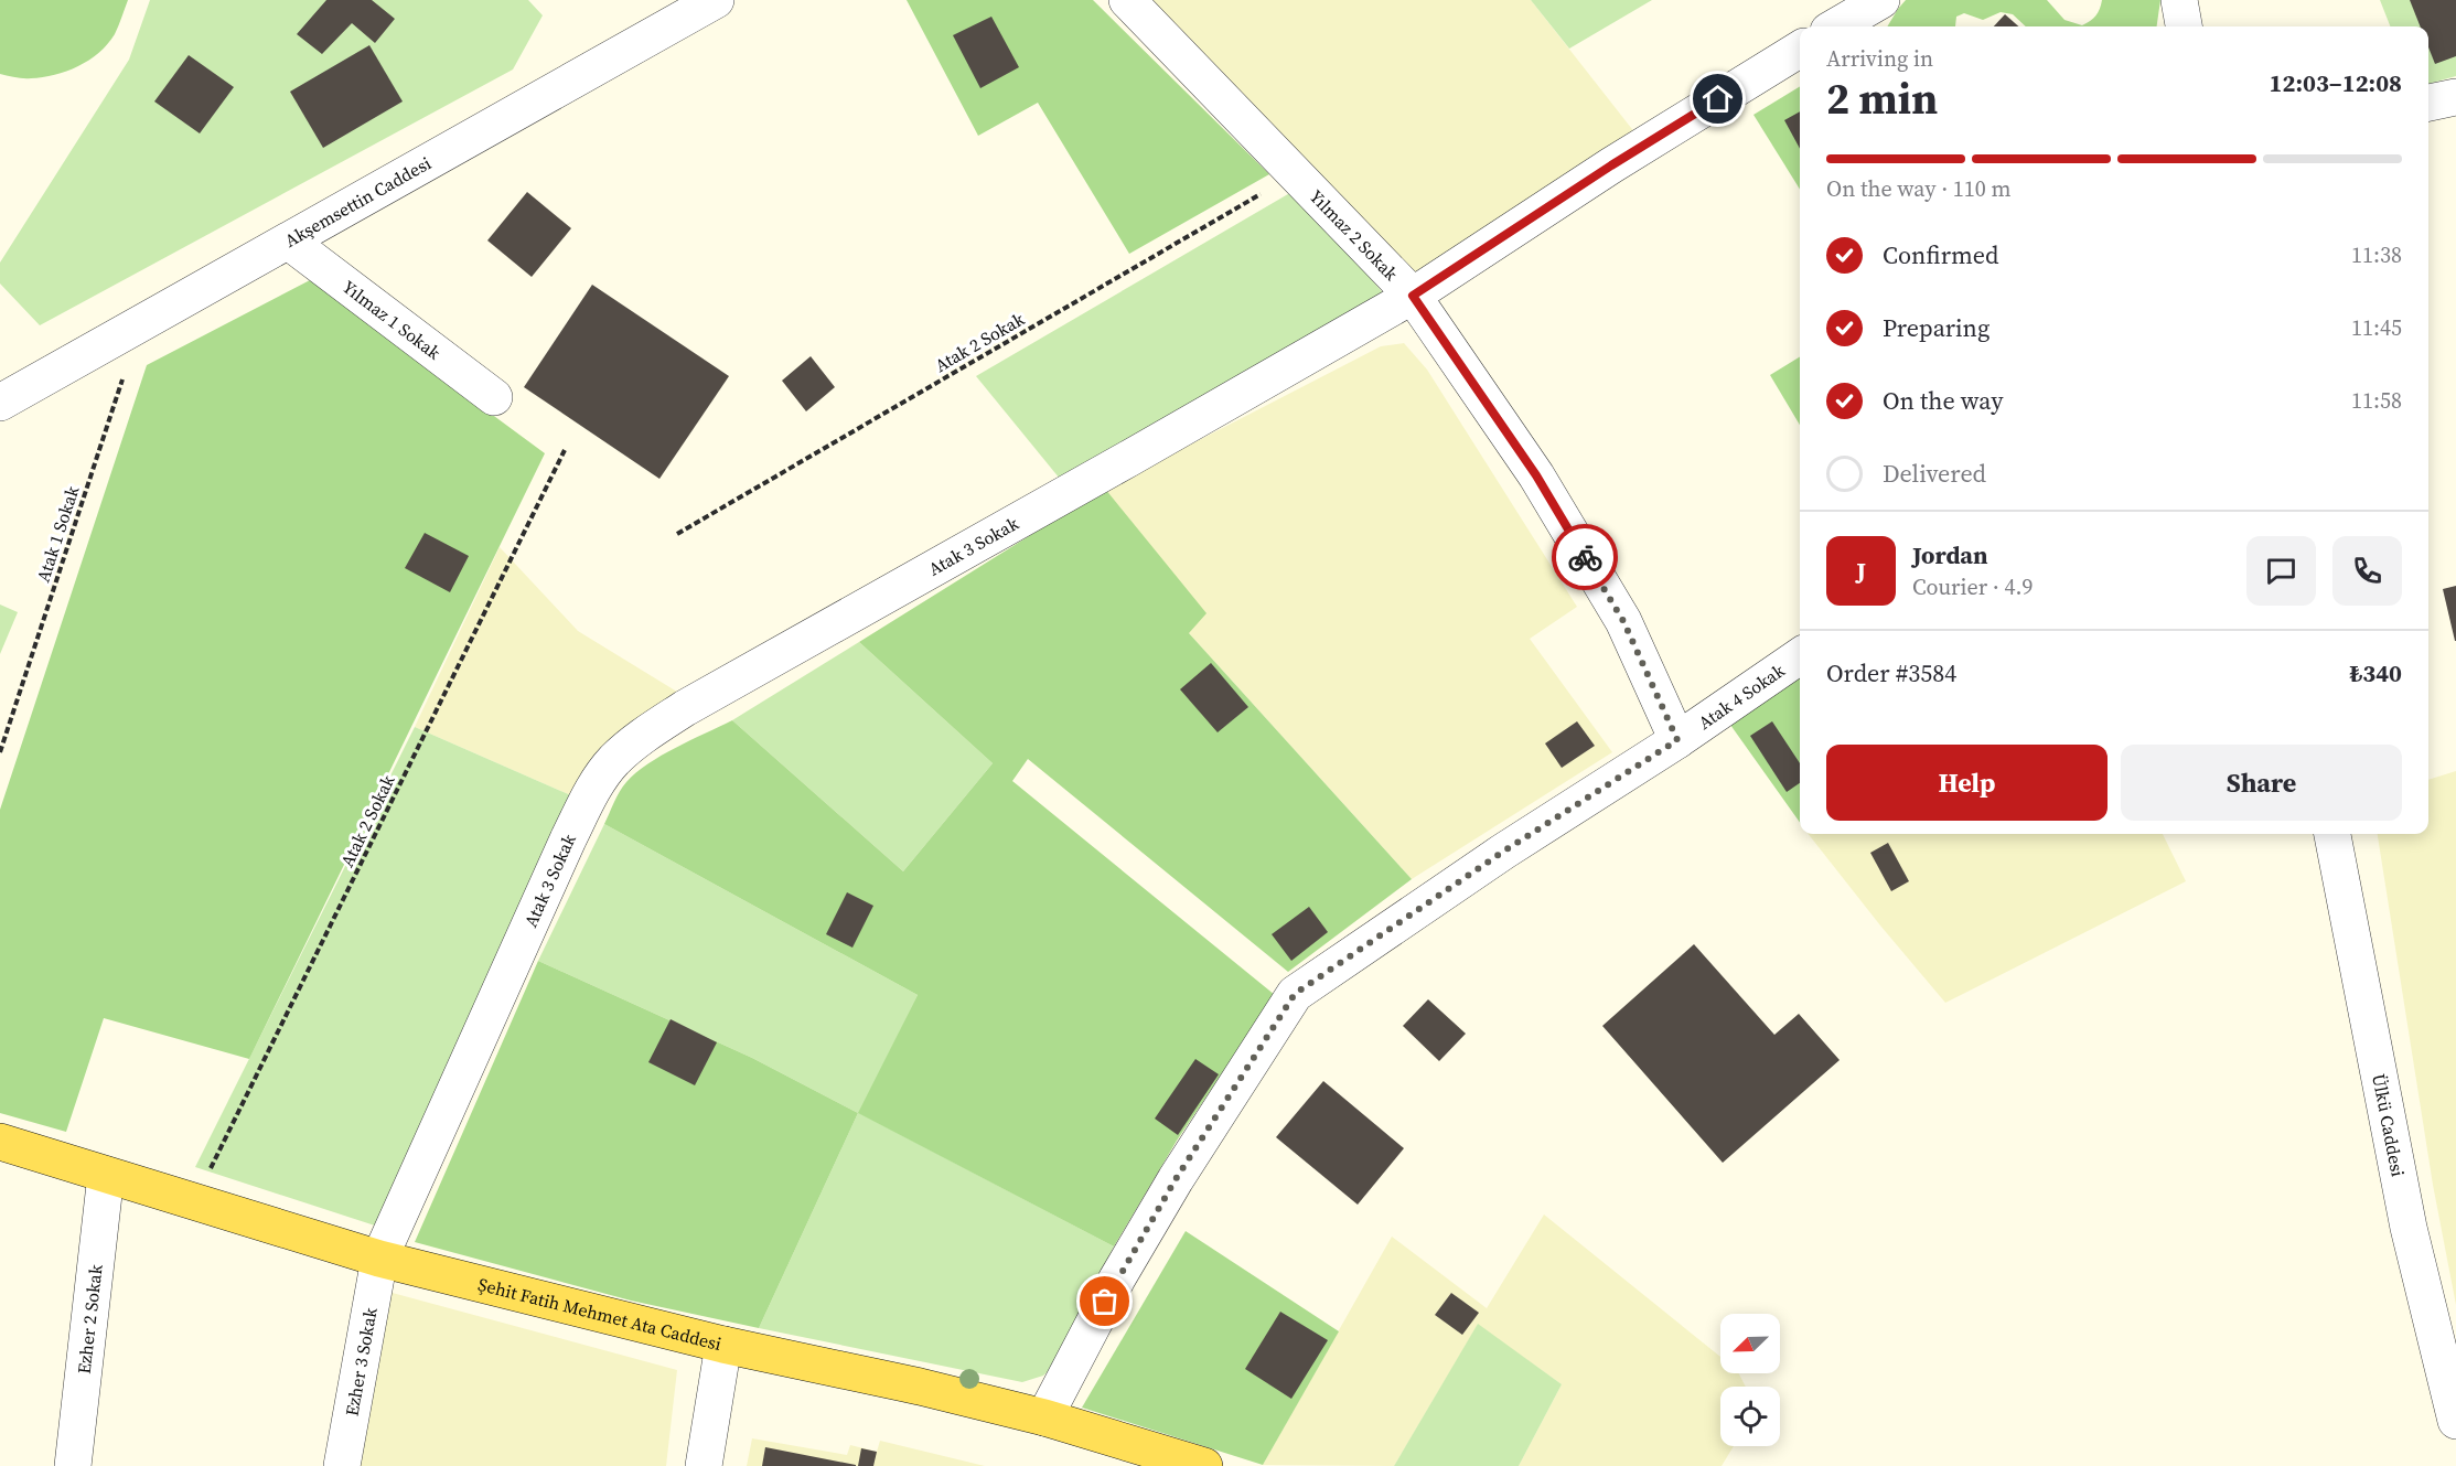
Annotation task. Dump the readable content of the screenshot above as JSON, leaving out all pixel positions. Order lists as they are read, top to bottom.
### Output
{
  "streets": {
    "main road": ["Şehit Fatih Mehmet Ata Caddesi"],
    "street": [
      "Akşemsettin Caddesi",
      "Yılmaz 2 Sokak",
      "Yılmaz 1 Sokak",
      "Atak 3 Sokak",
      "Atak 4 Sokak",
      "Ülkü Caddesi",
      "Ezher 2 Sokak",
      "Ezher 3 Sokak"
    ],
    "path": ["Atak 2 Sokak", "Atak 1 Sokak"]
  },
  "crossings": [
    ["Akşemsettin Caddesi", "Yılmaz 1 Sokak"],
    ["Akşemsettin Caddesi", "Atak 1 Sokak"],
    ["Yılmaz 2 Sokak", "Atak 2 Sokak"],
    ["Yılmaz 2 Sokak", "Atak 3 Sokak"],
    ["Yılmaz 2 Sokak", "Atak 4 Sokak"],
    ["Atak 2 Sokak", "Şehit Fatih Mehmet Ata Caddesi"],
    ["Atak 3 Sokak", "Şehit Fatih Mehmet Ata Caddesi"],
    ["Atak 3 Sokak", "Ezher 3 Sokak"],
    ["Atak 4 Sokak", "Şehit Fatih Mehmet Ata Caddesi"],
    ["Şehit Fatih Mehmet Ata Caddesi", "Ezher 2 Sokak"],
    ["Şehit Fatih Mehmet Ata Caddesi", "Ezher 3 Sokak"]
  ],
  "north": "bottom left",
  "page": {
    "heading": ["2 min", "Arriving in", "12:03–12:08"],
    "panel": [
      "Jordan",
      "Courier · 4.9",
      "Order #3584",
      "₺340"
    ],
    "bar": "On the way · 110 m",
    "list": [
      ["Confirmed", "11:38"],
      ["Preparing", "11:45"],
      ["On the way", "11:58"],
      "Delivered"
    ],
    "round": "J",
    "buttons": ["Help", "Share"]
  }
}
